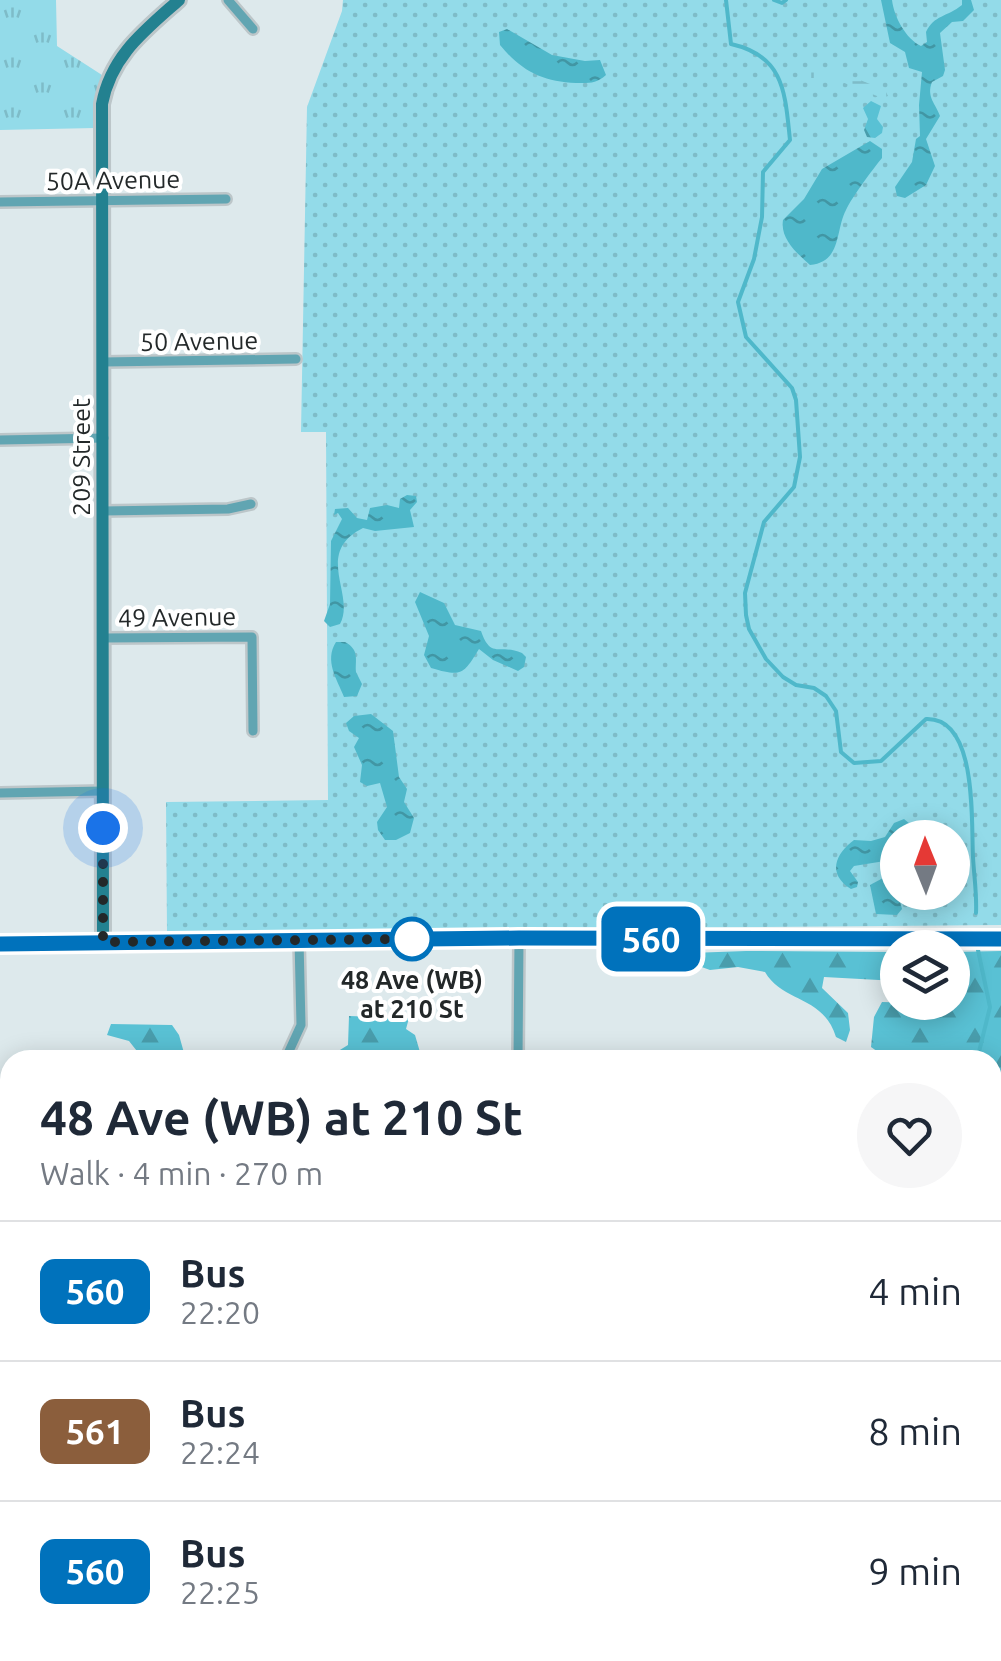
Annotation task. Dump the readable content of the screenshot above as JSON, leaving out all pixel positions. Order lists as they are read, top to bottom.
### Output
{
  "streets": {
    "main road": ["209 Street"],
    "street": ["50A Avenue", "50 Avenue", "49 Avenue"]
  },
  "crossings": [
    ["50A Avenue", "209 Street"],
    ["50 Avenue", "209 Street"],
    ["209 Street", "49 Avenue"]
  ],
  "places": ["48 Ave (WB) at 210 St"],
  "lines": ["bus line 560"],
  "north": "top",
  "page": {
    "on_map": "560",
    "heading": ["48 Ave (WB) at 210 St", "Walk · 4 min · 270 m"],
    "list": [
      {
        "mark": "560",
        "name": "Bus",
        "note": "22:20",
        "value": "4 min"
      },
      {
        "mark": "561",
        "name": "Bus",
        "note": "22:24",
        "value": "8 min"
      },
      {
        "mark": "560",
        "name": "Bus",
        "note": "22:25",
        "value": "9 min"
      }
    ]
  }
}
